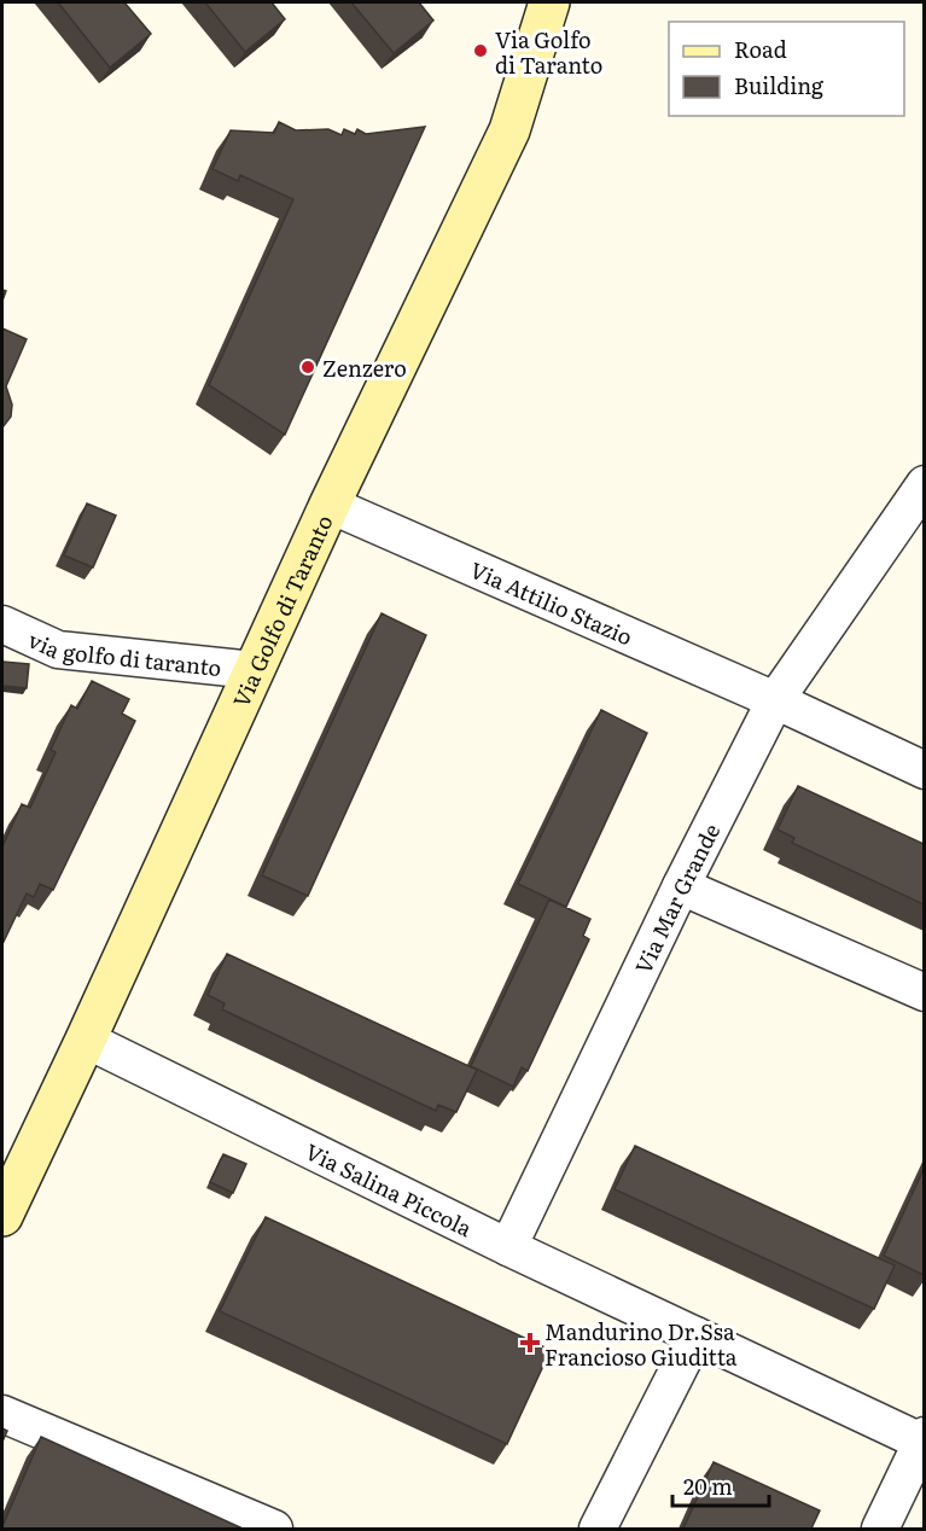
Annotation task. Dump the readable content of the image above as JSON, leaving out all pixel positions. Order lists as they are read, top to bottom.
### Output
{
  "streets": {
    "street": [
      "Via Attilio Stazio",
      "Via Golfo di Taranto",
      "via golfo di taranto",
      "Via Mar Grande",
      "Via Salina Piccola"
    ]
  },
  "crossings": [
    ["Via Attilio Stazio", "Via Golfo di Taranto"],
    ["Via Attilio Stazio", "Via Mar Grande"],
    ["Via Golfo di Taranto", "via golfo di taranto"],
    ["Via Golfo di Taranto", "Via Salina Piccola"],
    ["Via Mar Grande", "Via Salina Piccola"]
  ],
  "places": {
    "other": ["Via Golfo di Taranto", "Zenzero"],
    "health": ["Mandurino Dr.Ssa Francioso Giuditta"]
  },
  "legend": ["Road", "Building"],
  "scale_bar": "20 m"
}
